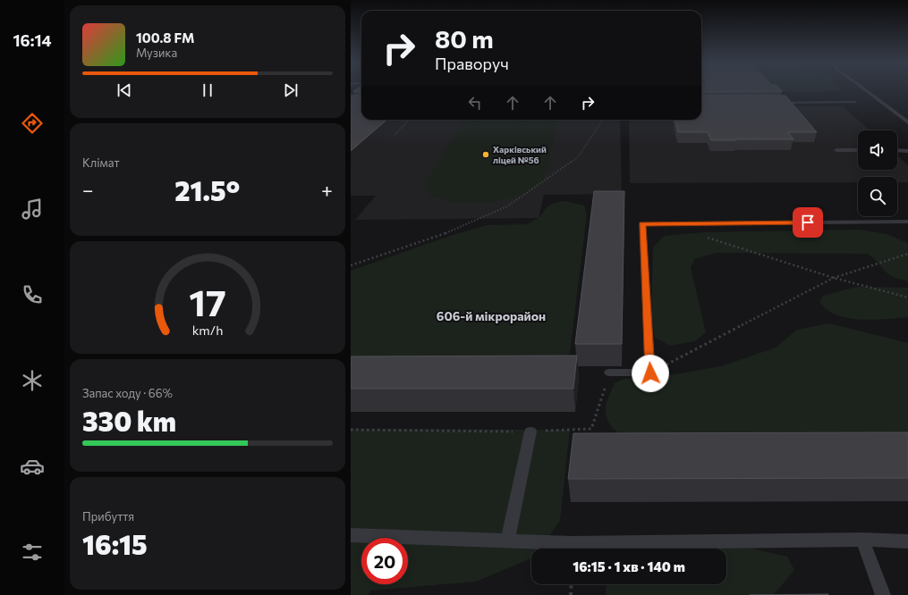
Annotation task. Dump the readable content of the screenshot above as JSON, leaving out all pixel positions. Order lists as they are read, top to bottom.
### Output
{
  "districts": ["606-й мікрорайон"],
  "places": ["Харківський ліцей №56"],
  "page": {
    "tabs": "16:14",
    "turn": ["80 m", "Праворуч"],
    "song": ["100.8 FM", "Музика"],
    "tile": [
      "Клімат",
      ["Запас ходу · 66%", "330 km"],
      ["Прибуття", "16:15"]
    ],
    "heat": ["−", "21.5°", "+"],
    "limit": "20",
    "trip": "16:15 · 1 хв · 140 m",
    "gauge": ["17", "km/h"]
  }
}
